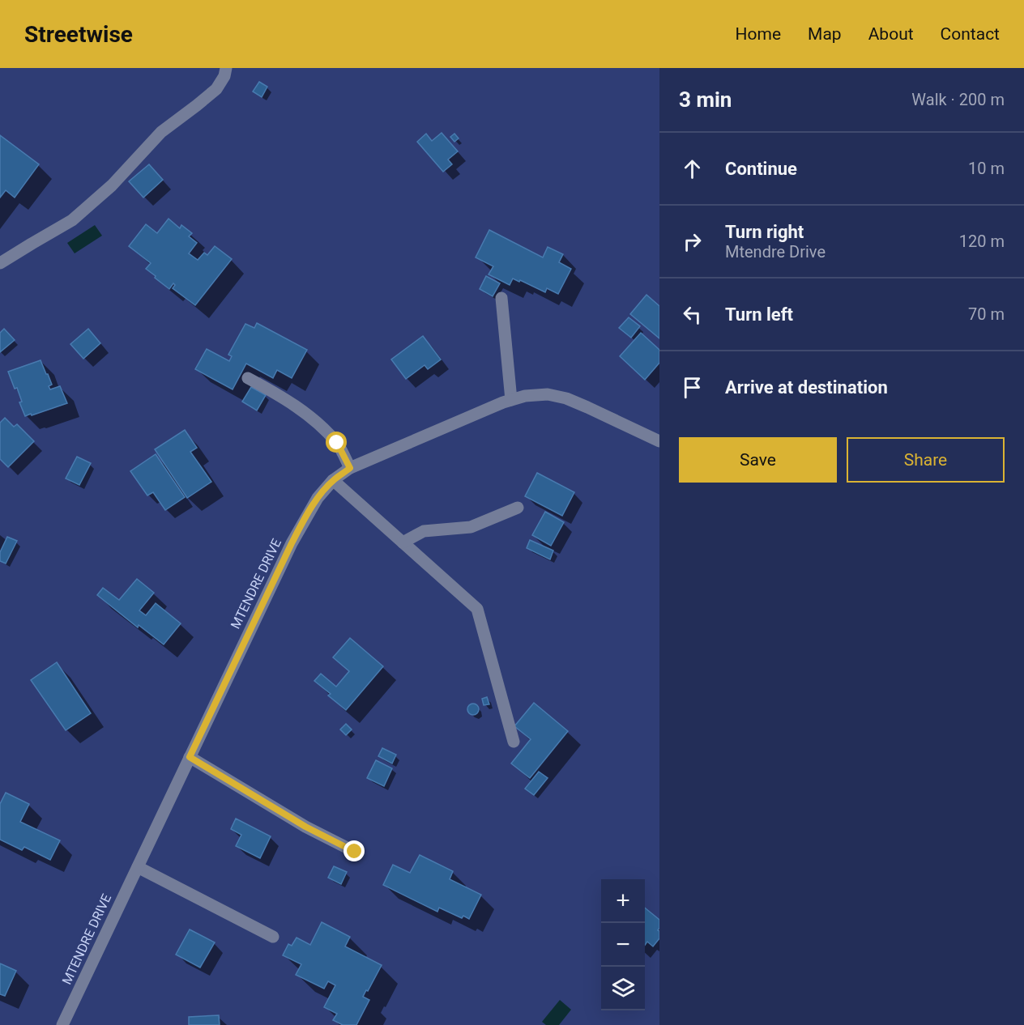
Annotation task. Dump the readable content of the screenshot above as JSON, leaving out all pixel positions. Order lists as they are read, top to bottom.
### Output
{
  "streets": {
    "street": ["MTENDRE DRIVE"]
  },
  "page": {
    "header": "Streetwise",
    "nav": [
      "Home",
      "Map",
      "About",
      "Contact"
    ],
    "heading": ["3 min", "Walk · 200 m"],
    "list": [
      ["Continue", "10 m"],
      ["Turn right", "Mtendre Drive", "120 m"],
      ["Turn left", "70 m"],
      "Arrive at destination"
    ],
    "buttons": ["Save", "Share"],
    "map_buttons": ["+", "−"]
  }
}
